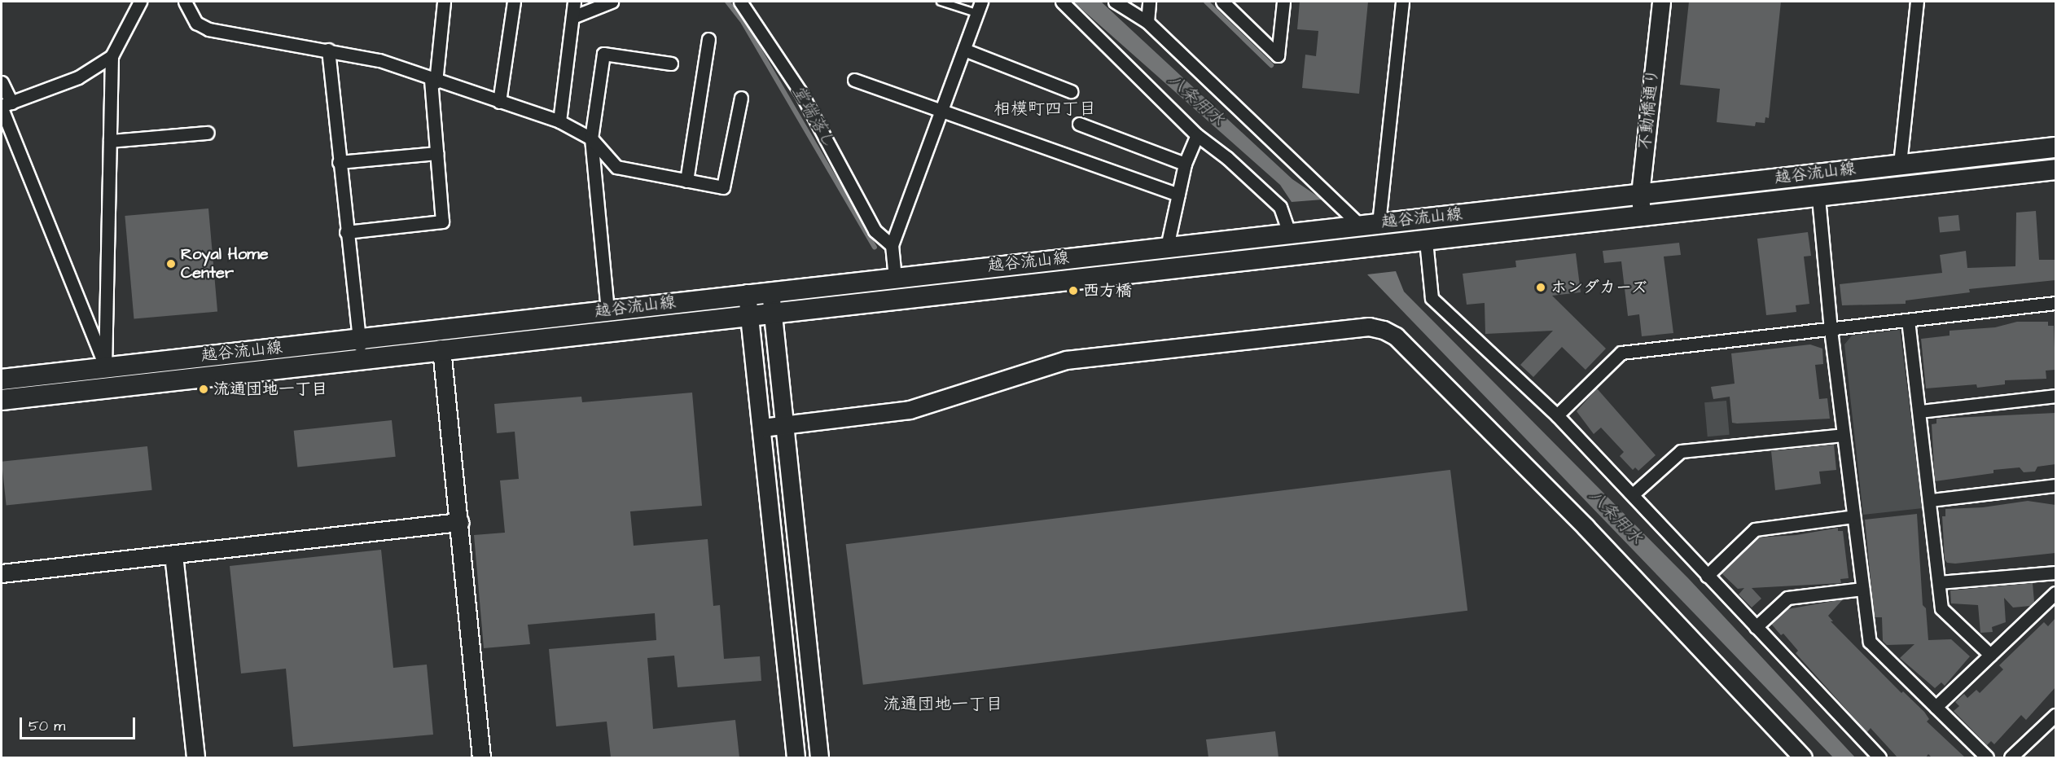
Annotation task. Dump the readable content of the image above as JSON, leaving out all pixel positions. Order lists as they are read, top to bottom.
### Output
{
  "streets": {
    "main road": ["越谷流山線"],
    "street": ["不動橋通り"]
  },
  "crossings": [
    ["不動橋通り", "越谷流山線"]
  ],
  "districts": ["相模町四丁目", "流通団地一丁目"],
  "water": ["八条用水", "堂端落し"],
  "places": [
    "Royal Home Center",
    "ホンダカーズ",
    "西方橋",
    "流通団地一丁目"
  ],
  "scale_bar": "50 m"
}
